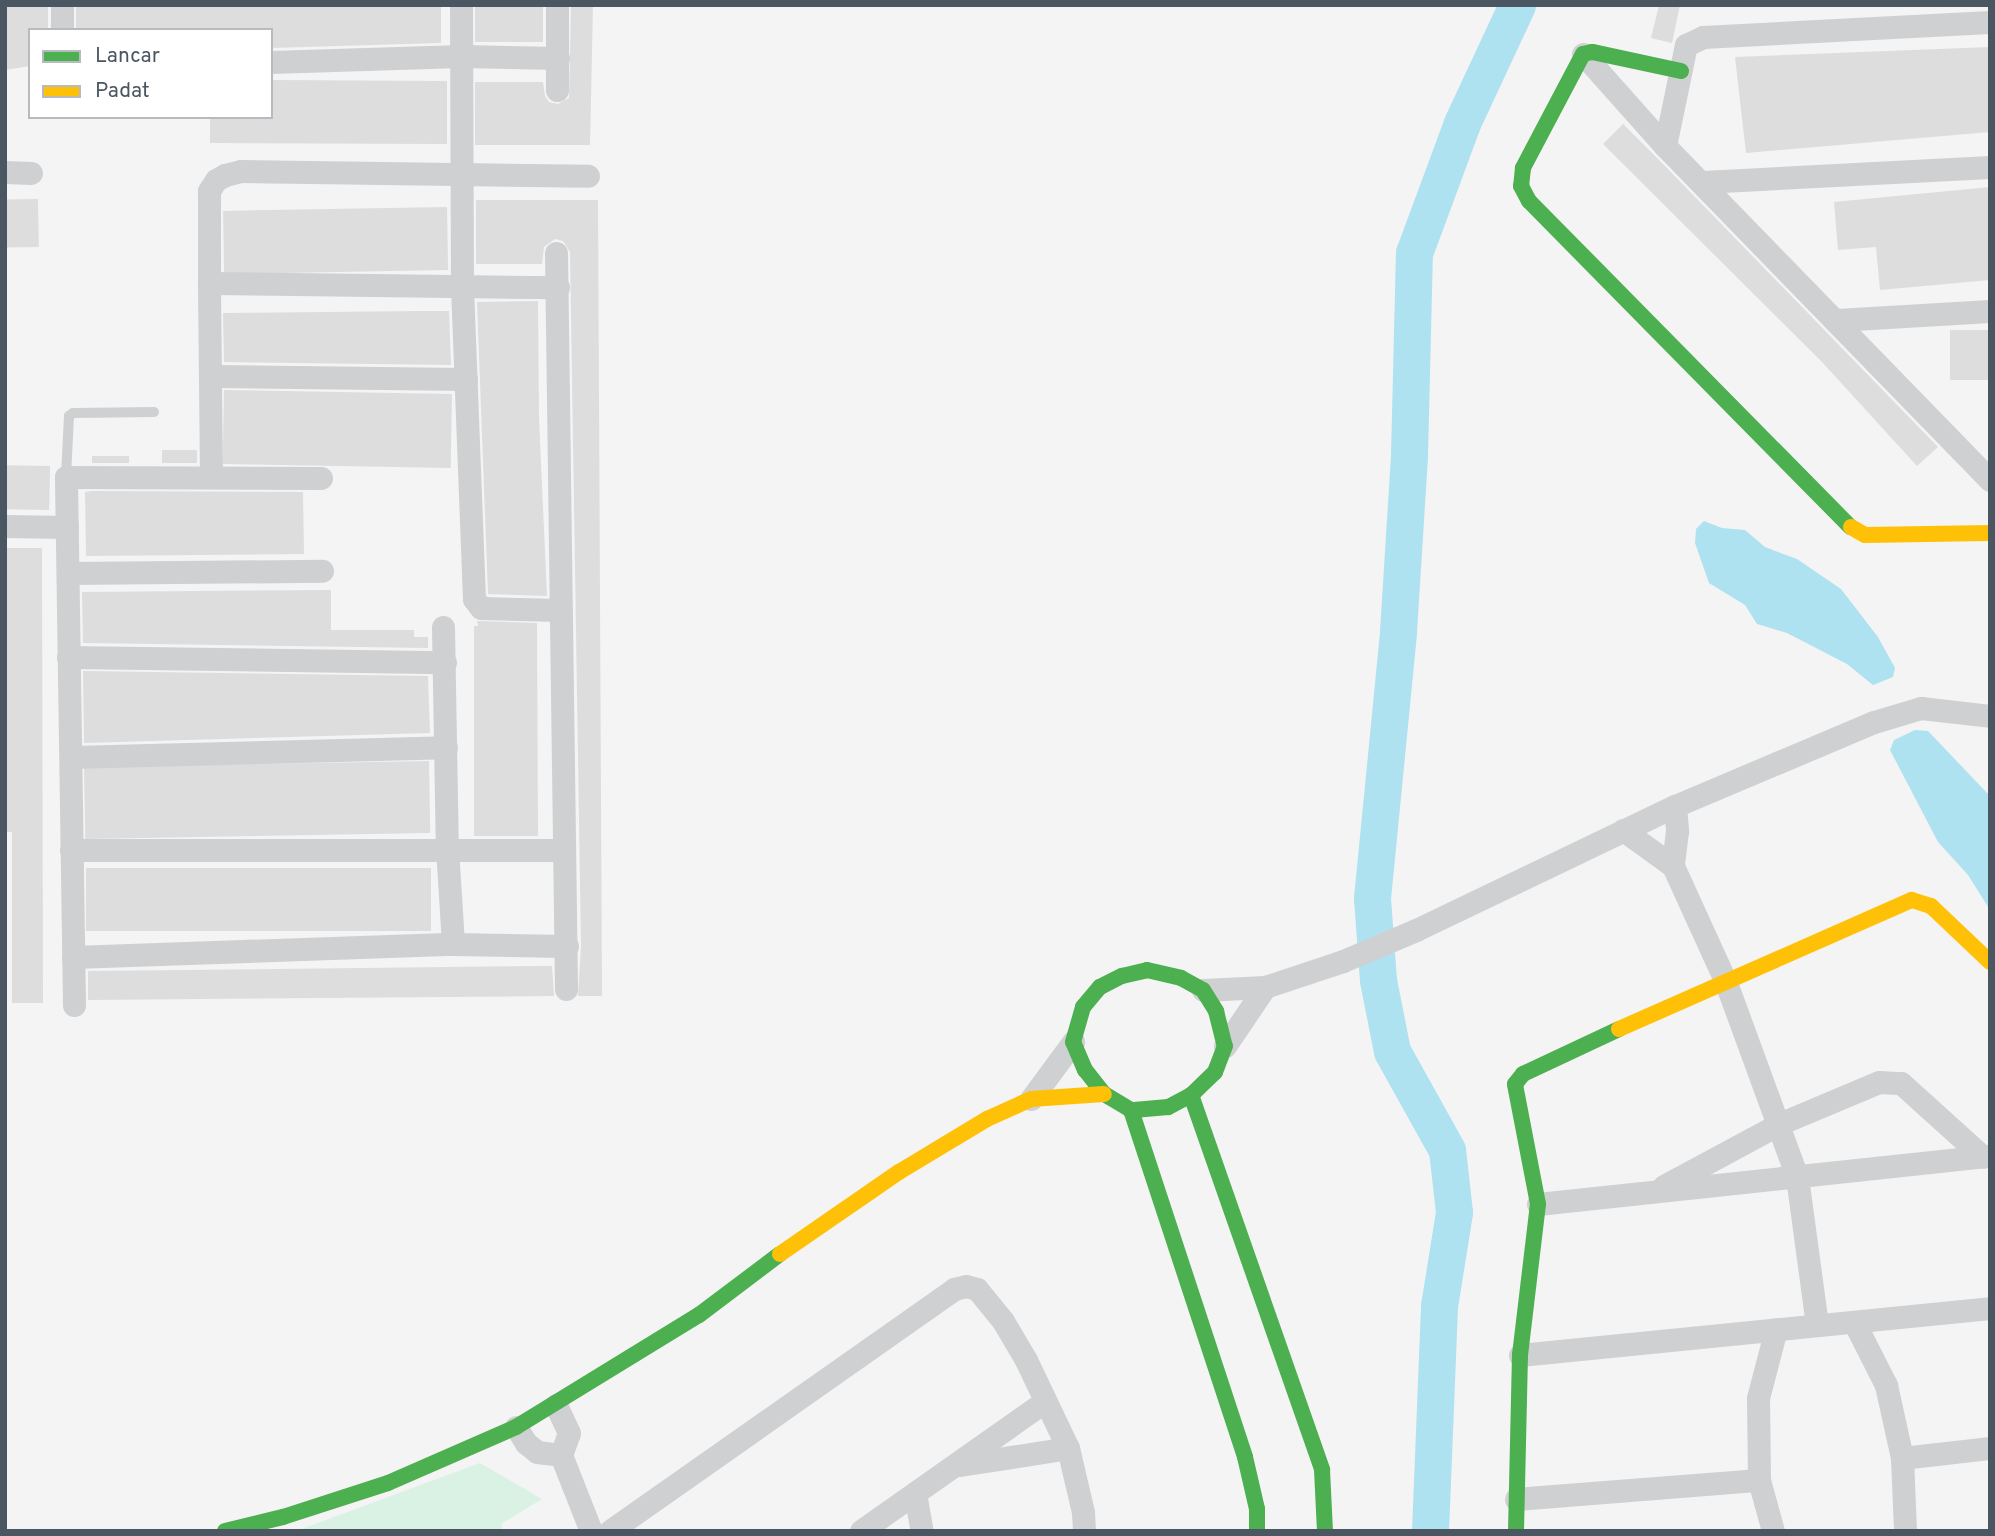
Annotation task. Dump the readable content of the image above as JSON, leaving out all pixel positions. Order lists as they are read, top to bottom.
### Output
{
  "legend": ["Lancar", "Padat"]
}
